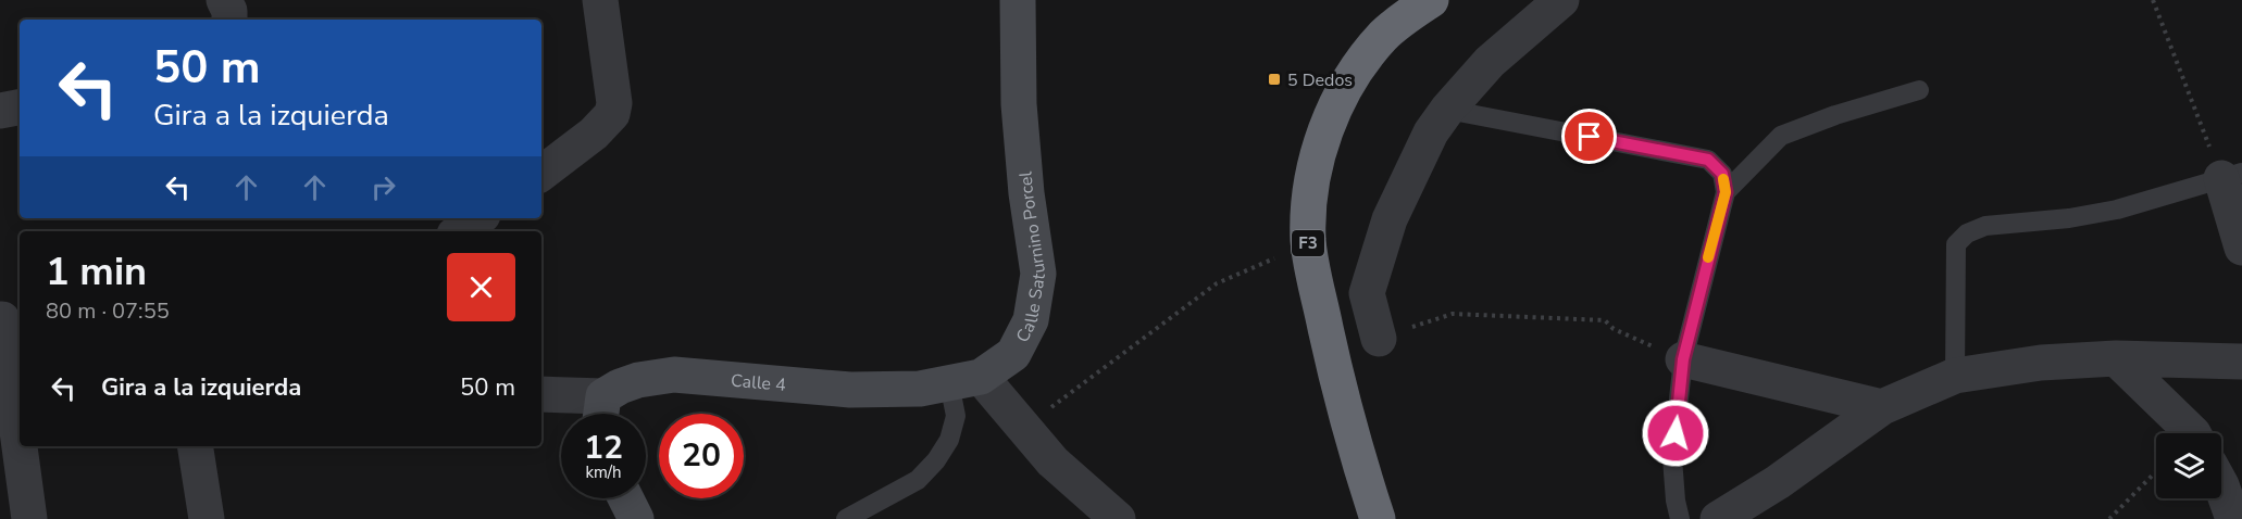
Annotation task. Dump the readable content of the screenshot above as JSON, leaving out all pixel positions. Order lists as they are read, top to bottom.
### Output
{
  "streets": {
    "highway": ["F3"],
    "street": ["Calle Saturnino Porcel", "Calle 4"]
  },
  "crossings": [
    ["Calle Saturnino Porcel", "Calle 4"]
  ],
  "places": {
    "transit": ["5 Dedos"]
  },
  "page": {
    "turn": ["50 m", "Gira a la izquierda"],
    "heading": ["1 min", "80 m · 07:55"],
    "list": [
      {
        "name": "Gira a la izquierda",
        "value": "50 m"
      }
    ],
    "speed": "12 km/h",
    "limit": "20"
  }
}
